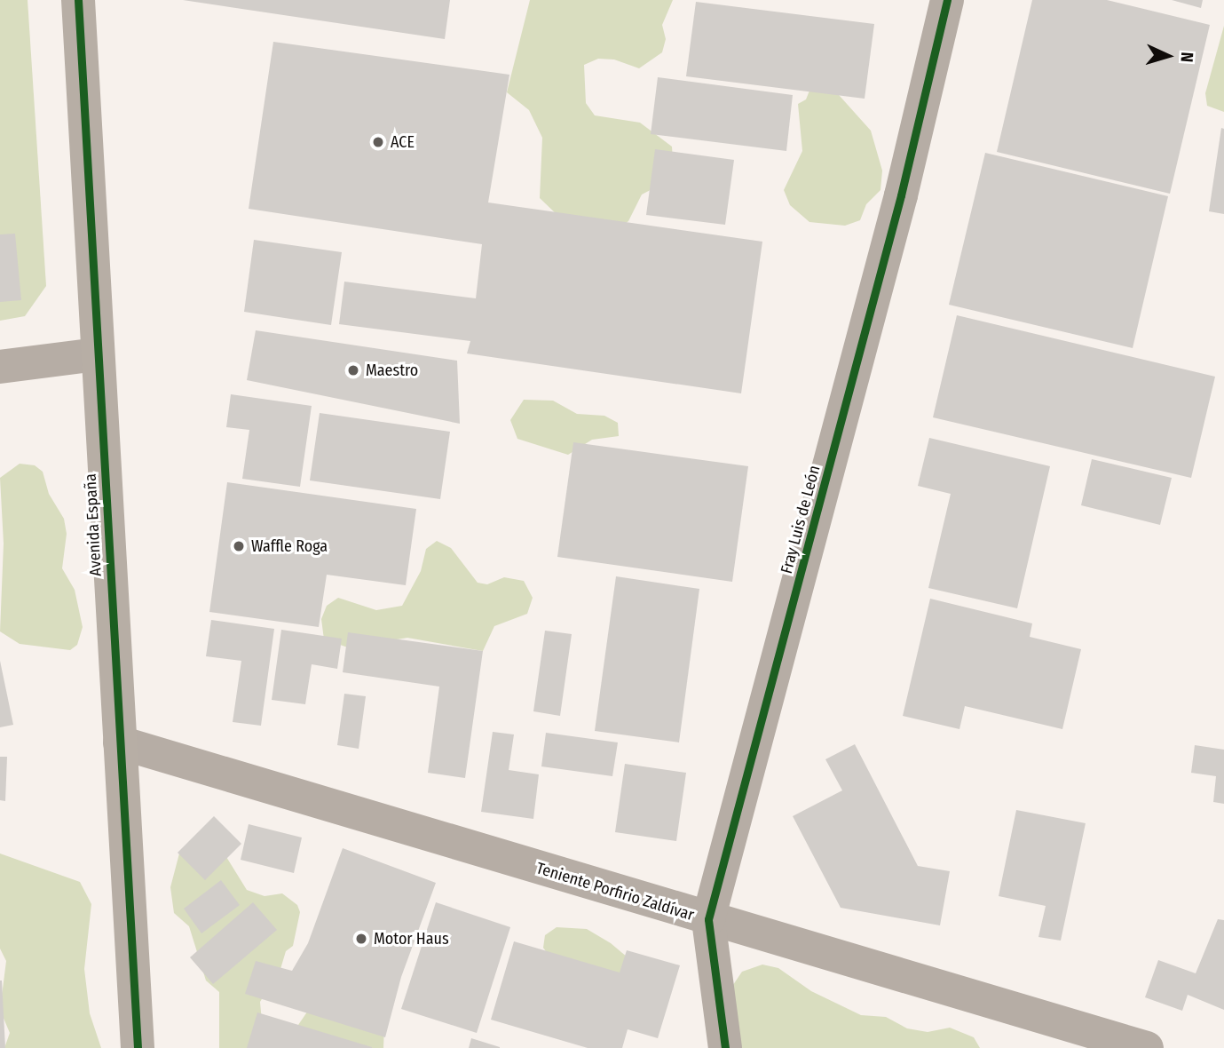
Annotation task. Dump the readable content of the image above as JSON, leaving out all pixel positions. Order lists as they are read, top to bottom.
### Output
{
  "streets": {
    "main road": ["Avenida España"],
    "street": ["Fray Luis de León", "Teniente Porfirio Zaldívar"]
  },
  "crossings": [
    ["Fray Luis de León", "Teniente Porfirio Zaldívar"],
    ["Avenida España", "Teniente Porfirio Zaldívar"]
  ],
  "places": [
    "ACE",
    "Maestro",
    "Waffle Roga",
    "Motor Haus"
  ],
  "north": "right"
}
